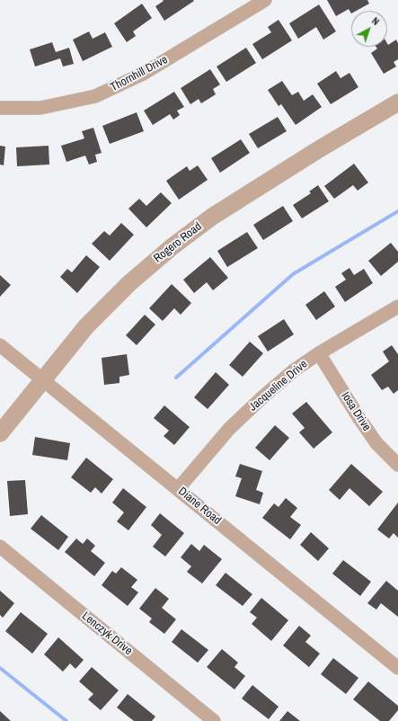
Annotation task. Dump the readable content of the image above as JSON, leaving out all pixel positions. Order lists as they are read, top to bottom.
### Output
{
  "streets": {
    "street": [
      "Thornhill Drive",
      "Rogero Road",
      "Jacqueline Drive",
      "Iosa Drive",
      "Diane Road",
      "Lenczyk Drive"
    ]
  },
  "crossings": [
    ["Rogero Road", "Diane Road"],
    ["Jacqueline Drive", "Iosa Drive"],
    ["Jacqueline Drive", "Diane Road"]
  ],
  "north": "top right"
}
